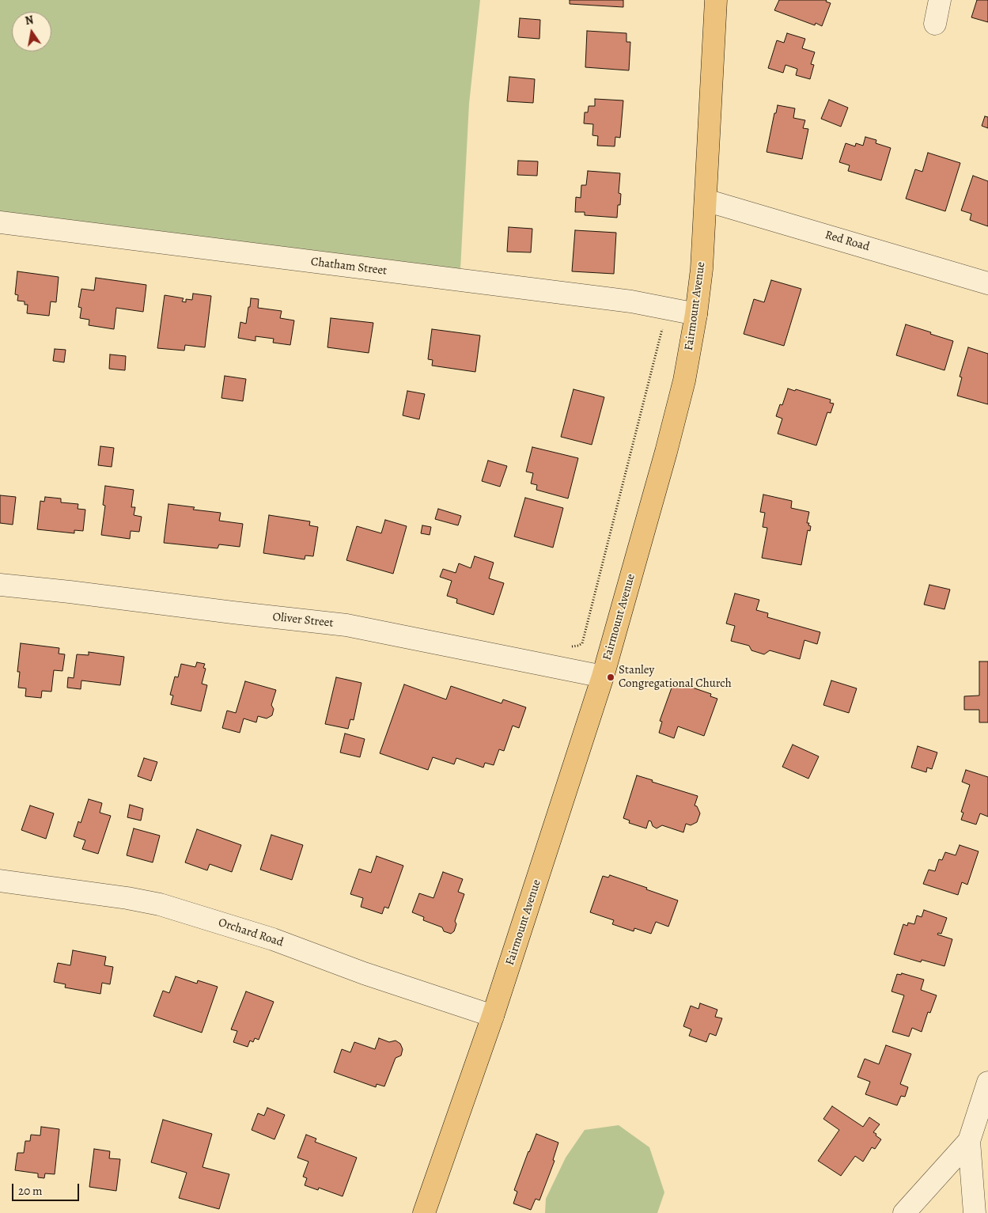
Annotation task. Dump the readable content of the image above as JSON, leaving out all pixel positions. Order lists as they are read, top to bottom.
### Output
{
  "streets": {
    "main road": ["Fairmount Avenue"],
    "street": [
      "Red Road",
      "Chatham Street",
      "Oliver Street",
      "Orchard Road"
    ]
  },
  "crossings": [
    ["Red Road", "Fairmount Avenue"],
    ["Chatham Street", "Fairmount Avenue"],
    ["Fairmount Avenue", "Oliver Street"],
    ["Fairmount Avenue", "Orchard Road"]
  ],
  "places": ["Stanley Congregational Church"],
  "scale_bar": "20 m",
  "north": "top"
}
